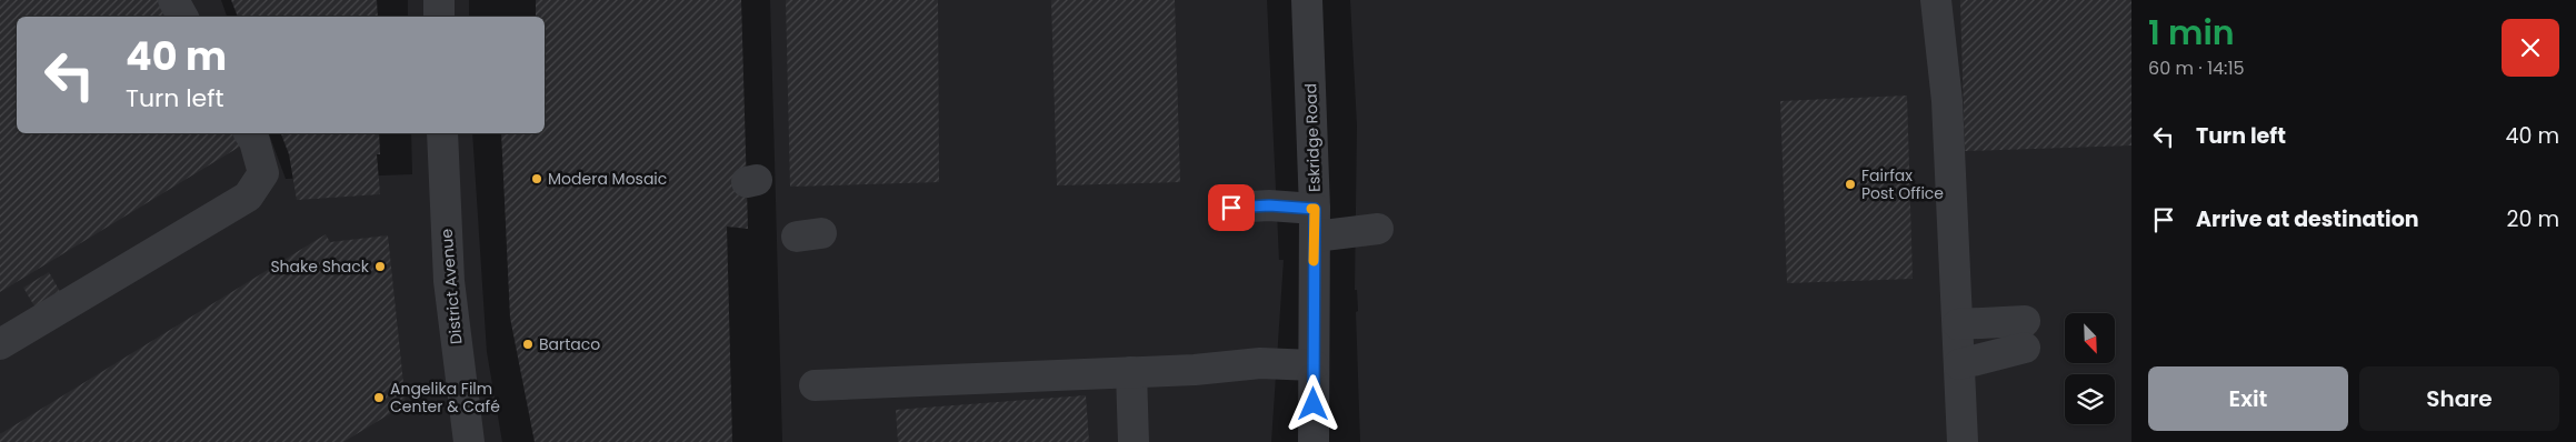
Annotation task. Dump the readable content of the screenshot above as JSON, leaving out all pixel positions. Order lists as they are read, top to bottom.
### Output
{
  "streets": {
    "street": ["Eskridge Road", "District Avenue"]
  },
  "places": [
    "Modera Mosaic",
    "Fairfax Post Office",
    "Shake Shack",
    "Bartaco",
    "Angelika Film Center & Café"
  ],
  "north": "bottom right",
  "page": {
    "heading": ["1 min", "60 m · 14:15"],
    "turn": ["40 m", "Turn left"],
    "list": [
      {
        "name": "Turn left",
        "value": "40 m"
      },
      {
        "name": "Arrive at destination",
        "value": "20 m"
      }
    ],
    "buttons": ["Exit", "Share"]
  }
}
